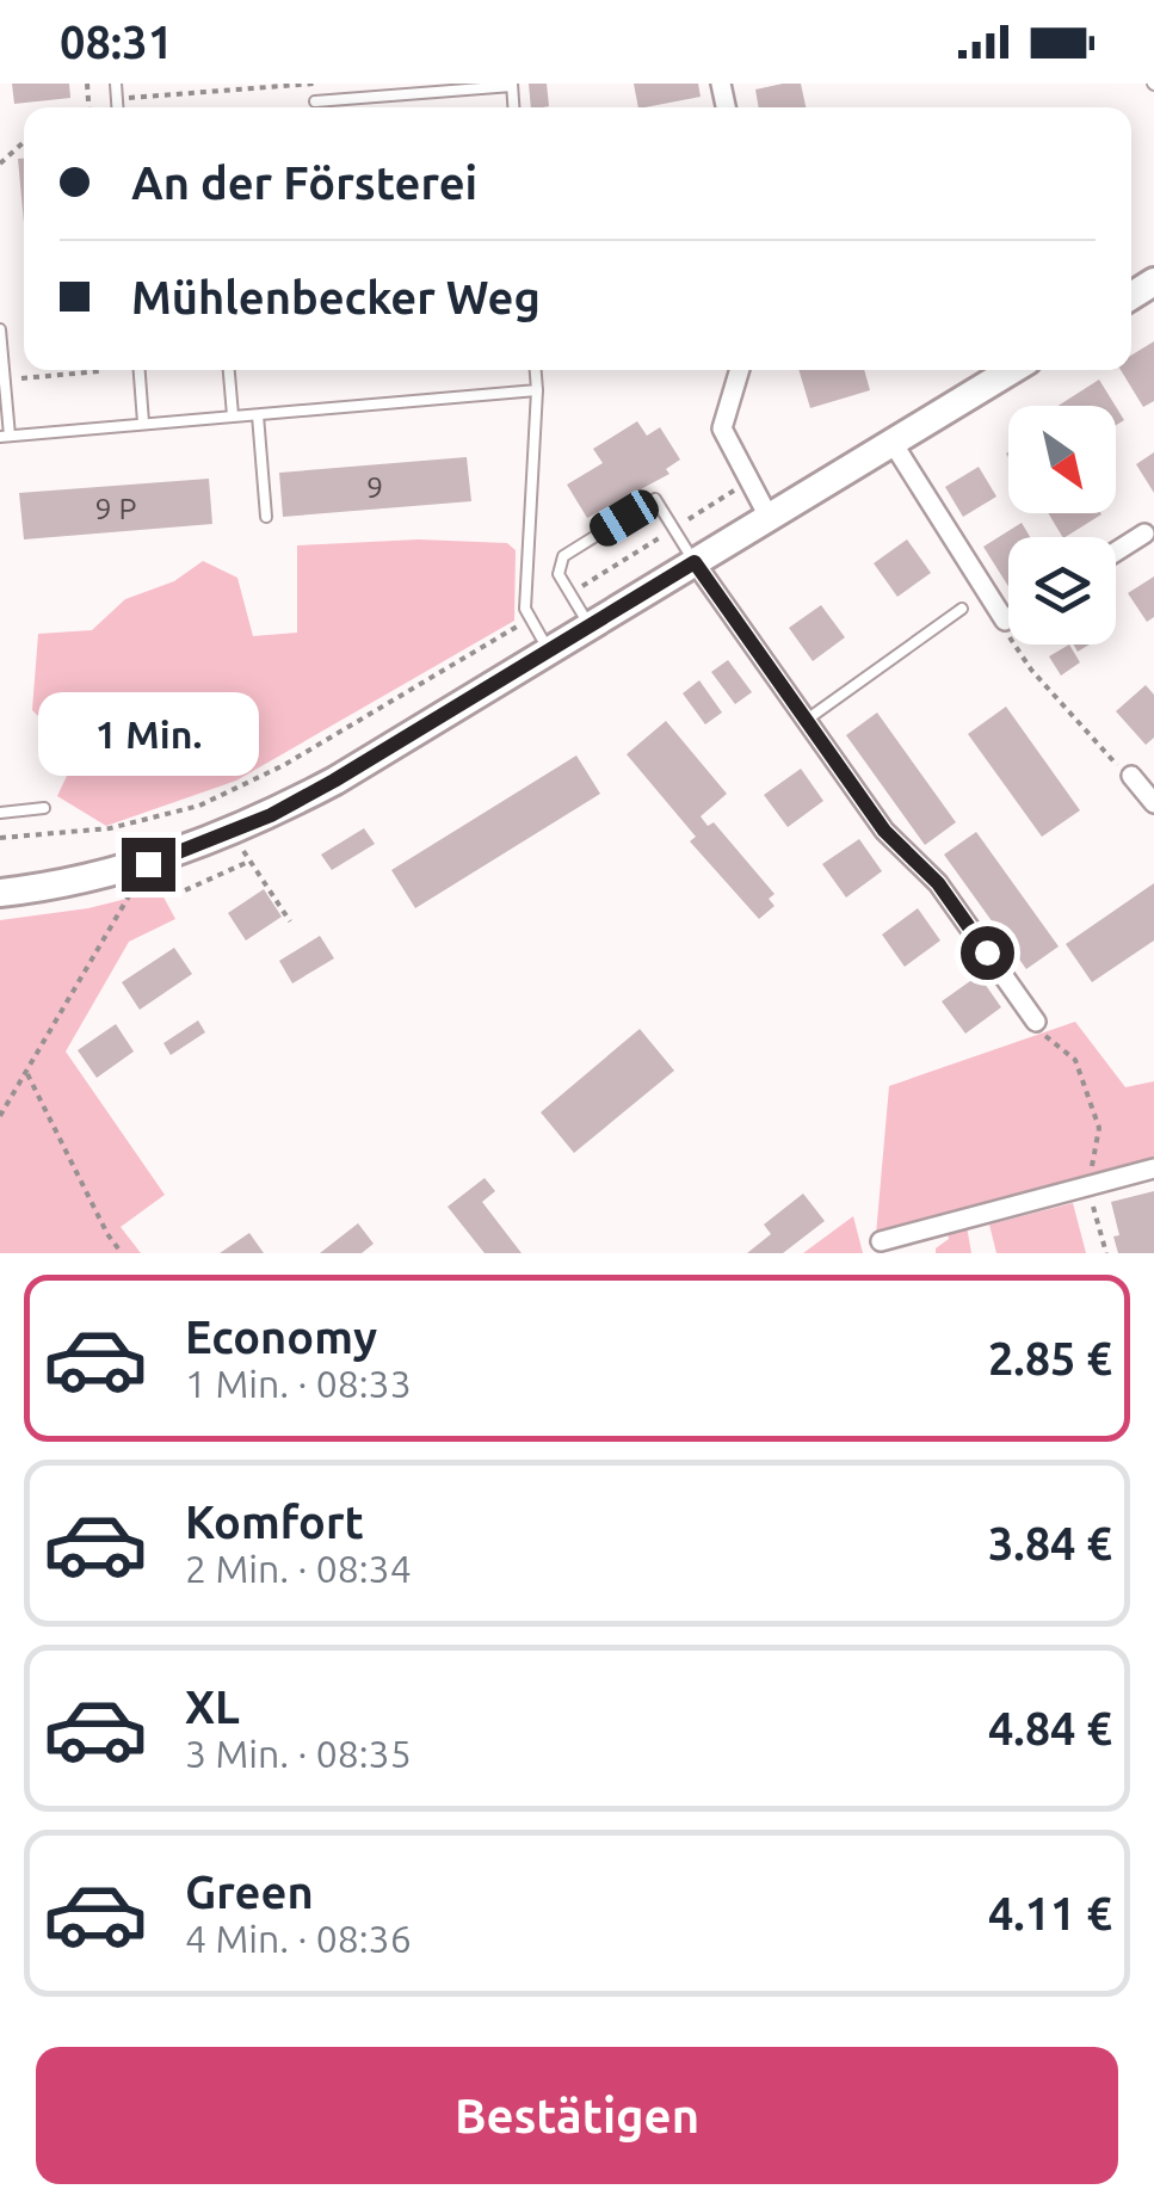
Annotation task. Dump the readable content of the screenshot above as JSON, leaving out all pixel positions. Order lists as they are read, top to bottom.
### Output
{
  "house_numbers": ["9", "9 P"],
  "north": "bottom right",
  "page": {
    "status": "08:31",
    "banner": ["An der Försterei", "Mühlenbecker Weg"],
    "bubble": "1 Min.",
    "list": [
      {
        "name": "Economy",
        "note": "1 Min. · 08:33",
        "value": "2.85 €"
      },
      {
        "name": "Komfort",
        "note": "2 Min. · 08:34",
        "value": "3.84 €"
      },
      {
        "name": "XL",
        "note": "3 Min. · 08:35",
        "value": "4.84 €"
      },
      {
        "name": "Green",
        "note": "4 Min. · 08:36",
        "value": "4.11 €"
      }
    ],
    "buttons": "Bestätigen"
  }
}
